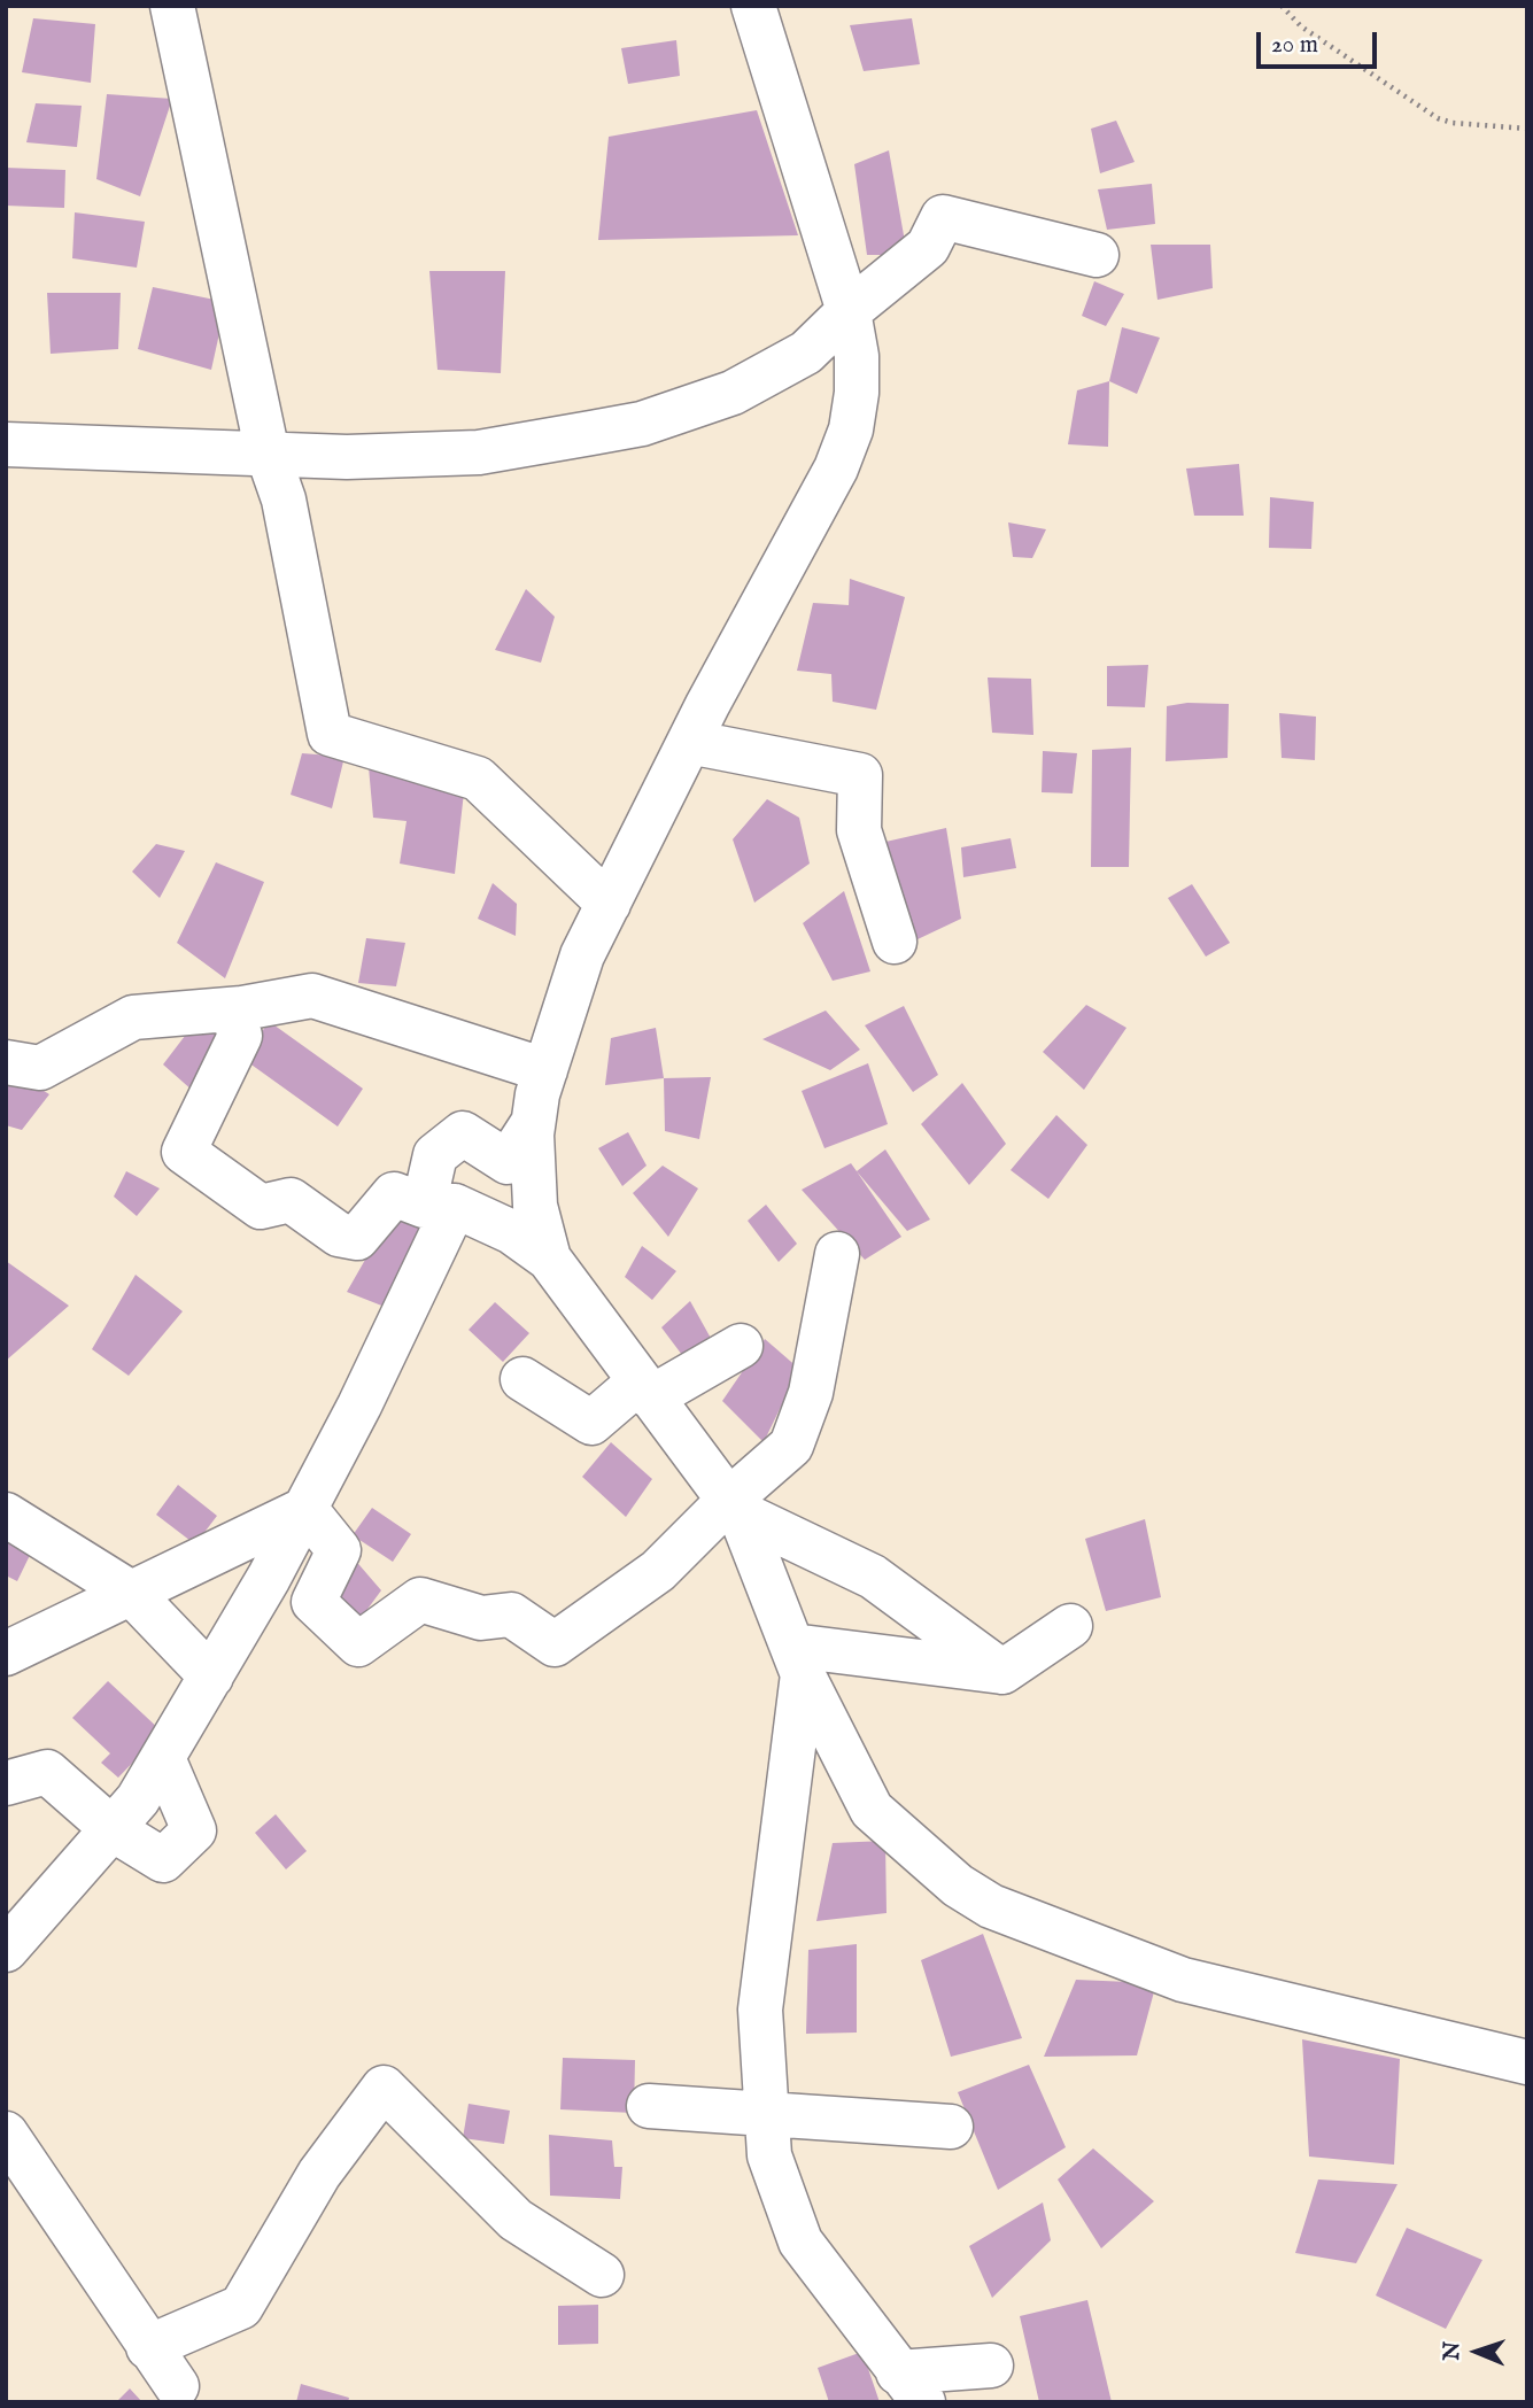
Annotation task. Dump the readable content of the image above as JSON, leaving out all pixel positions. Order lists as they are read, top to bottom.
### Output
{
  "scale_bar": "20 m",
  "north": "left"
}
